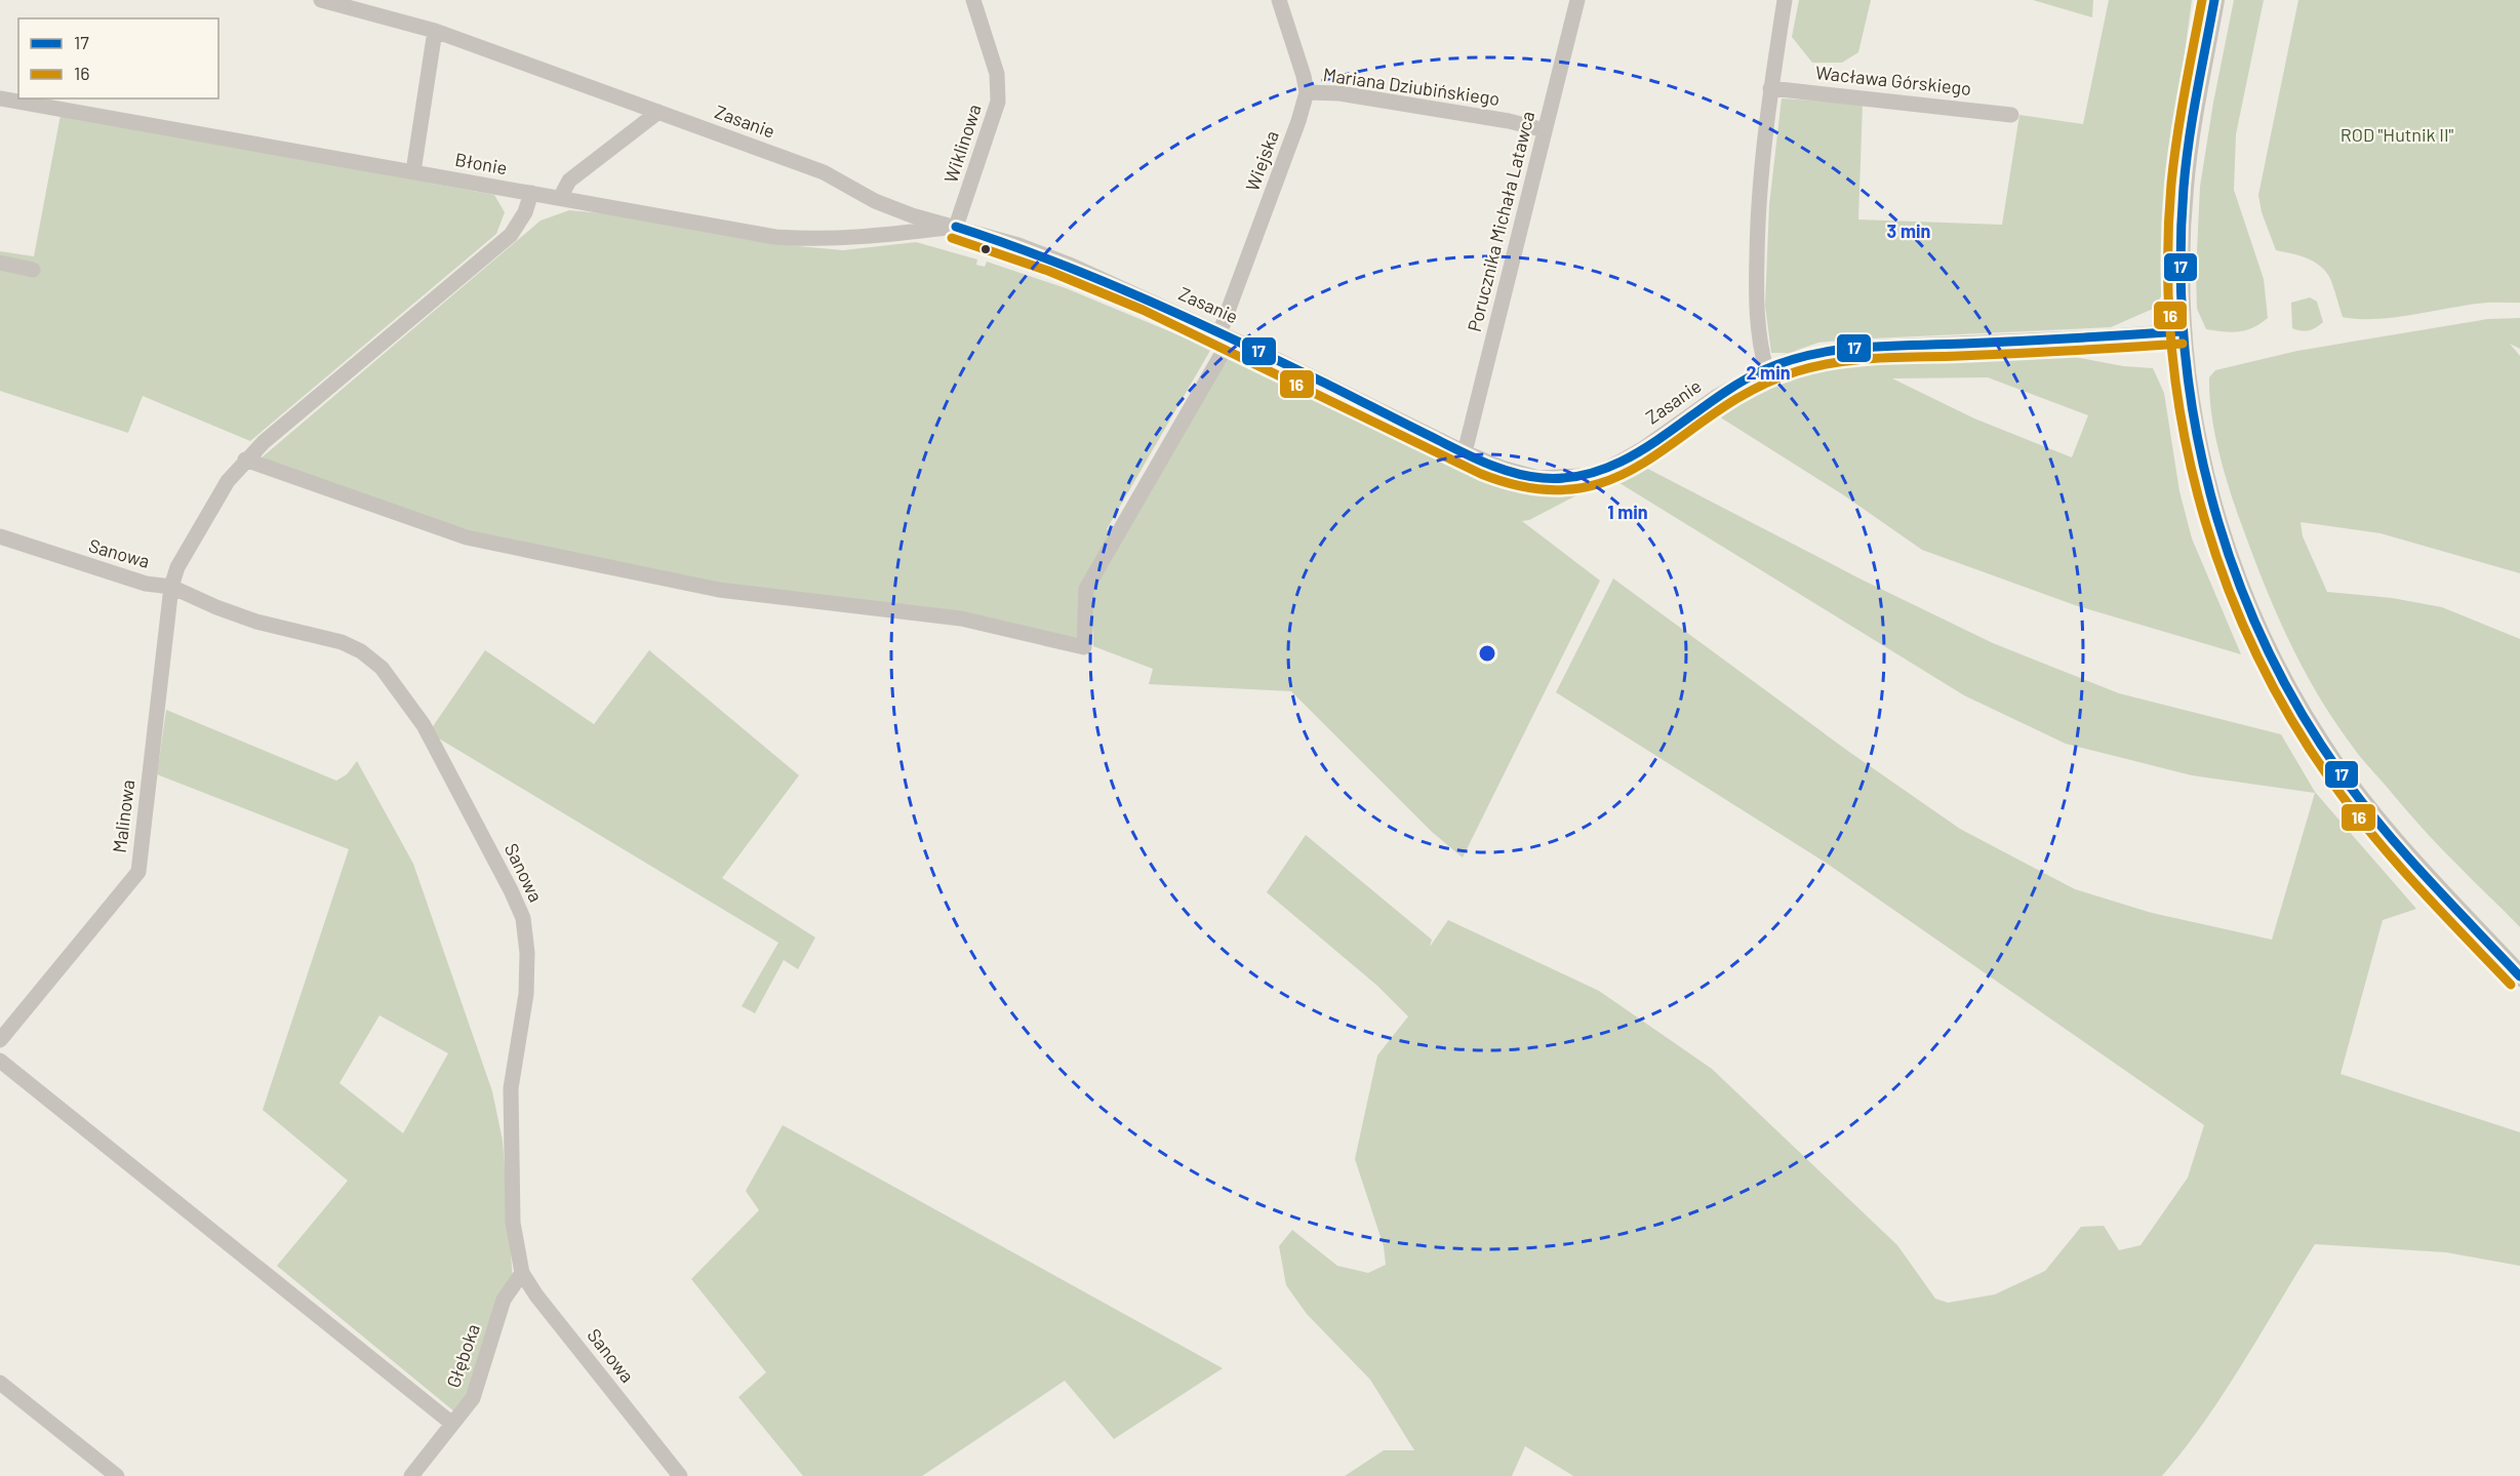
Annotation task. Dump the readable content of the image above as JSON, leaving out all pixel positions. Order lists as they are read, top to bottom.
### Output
{
  "streets": {
    "street": [
      "Wacława Górskiego",
      "Mariana Dziubińskiego",
      "Zasanie",
      "Wiklinowa",
      "Wiejska",
      "Błonie",
      "Porucznika Michała Latawca",
      "Sanowa",
      "Malinowa",
      "Głęboka"
    ]
  },
  "crossings": [
    ["Mariana Dziubińskiego", "Wiejska"],
    ["Mariana Dziubińskiego", "Porucznika Michała Latawca"],
    ["Zasanie", "Wiklinowa"],
    ["Zasanie", "Wiejska"],
    ["Zasanie", "Błonie"],
    ["Zasanie", "Porucznika Michała Latawca"],
    ["Wiklinowa", "Błonie"],
    ["Wiejska", "Malinowa"],
    ["Błonie", "Malinowa"],
    ["Sanowa", "Malinowa"],
    ["Sanowa", "Głęboka"]
  ],
  "parks": ["ROD \"Hutnik II\""],
  "lines": ["transit line 17", "transit line 16"],
  "legend": ["17", "16"],
  "rings": ["3 min", "2 min", "1 min"]
}
